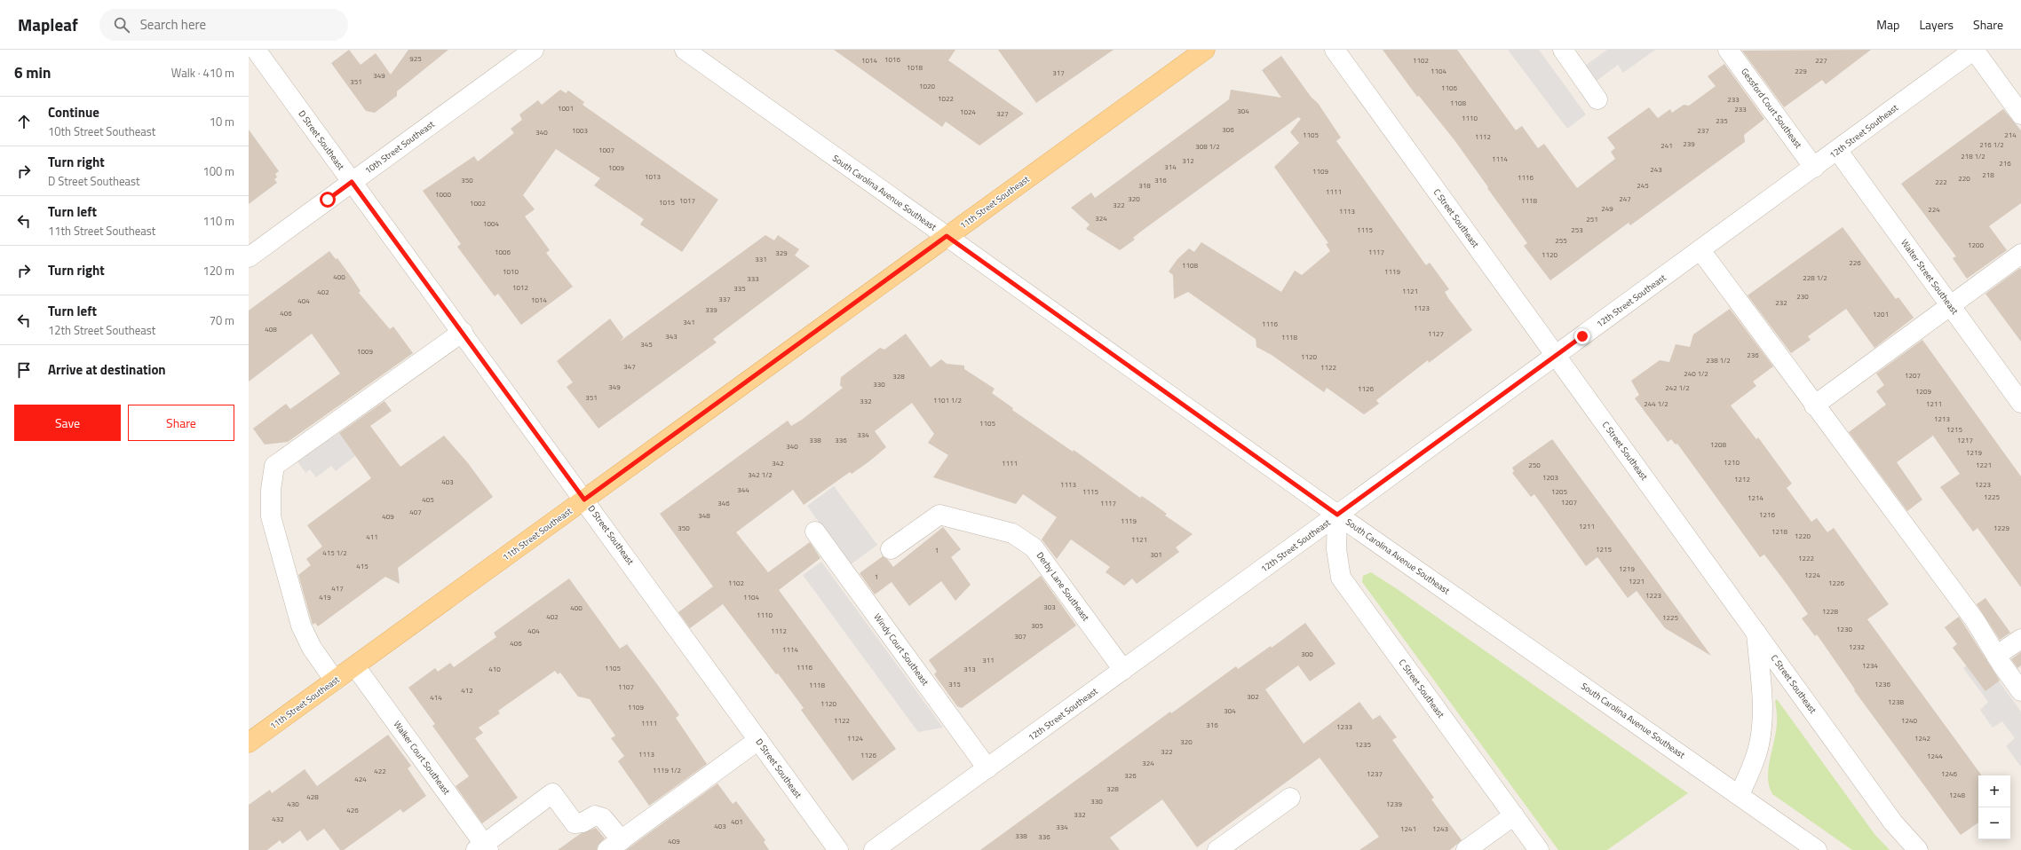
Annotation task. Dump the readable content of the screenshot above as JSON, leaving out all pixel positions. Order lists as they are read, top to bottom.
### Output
{
  "streets": {
    "main road": ["11th Street Southeast"],
    "street": [
      "Gessford Court Southeast",
      "12th Street Southeast",
      "D Street Southeast",
      "10th Street Southeast",
      "South Carolina Avenue Southeast",
      "C Street Southeast",
      "Walter Street Southeast",
      "Derby Lane Southeast",
      "Windy Court Southeast",
      "Walker Court Southeast"
    ]
  },
  "crossings": [
    ["Gessford Court Southeast", "12th Street Southeast"],
    ["12th Street Southeast", "South Carolina Avenue Southeast"],
    ["12th Street Southeast", "C Street Southeast"],
    ["12th Street Southeast", "Walter Street Southeast"],
    ["12th Street Southeast", "Derby Lane Southeast"],
    ["12th Street Southeast", "Windy Court Southeast"],
    ["D Street Southeast", "10th Street Southeast"],
    ["D Street Southeast", "11th Street Southeast"],
    ["South Carolina Avenue Southeast", "11th Street Southeast"],
    ["South Carolina Avenue Southeast", "C Street Southeast"],
    ["11th Street Southeast", "Walker Court Southeast"]
  ],
  "house_numbers": [
    "925",
    "1016",
    "1014",
    "1102",
    "227",
    "1018",
    "1104",
    "229",
    "317",
    "349",
    "351",
    "1020",
    "1106",
    "1022",
    "233",
    "1108",
    "1001",
    "233",
    "304",
    "1024",
    "327",
    "1110",
    "235",
    "306",
    "1003",
    "237",
    "340",
    "1105",
    "214",
    "1112",
    "239",
    "216 1/2",
    "241",
    "308 1/2",
    "1007",
    "218 1/2",
    "1114",
    "312",
    "216",
    "314",
    "1009",
    "243",
    "1109",
    "218",
    "1013",
    "1116",
    "220",
    "350",
    "316",
    "222",
    "318",
    "245",
    "1111",
    "1000",
    "320",
    "247",
    "1017",
    "1118",
    "1015",
    "1002",
    "322",
    "249",
    "224",
    "1113",
    "324",
    "251",
    "1004",
    "1115",
    "253",
    "255",
    "1200",
    "1006",
    "1117",
    "329",
    "1120",
    "331",
    "226",
    "1108",
    "1010",
    "1119",
    "400",
    "228 1/2",
    "333",
    "1012",
    "335",
    "1121",
    "402",
    "230",
    "337",
    "1014",
    "404",
    "232",
    "1123",
    "339",
    "406",
    "1201",
    "341",
    "1116",
    "408",
    "1127",
    "343",
    "1118",
    "345",
    "1009",
    "236",
    "1120",
    "238 1/2",
    "347",
    "1122",
    "240 1/2",
    "1207",
    "328",
    "330",
    "349",
    "242 1/2",
    "1126",
    "1209",
    "351",
    "1101 1/2",
    "332",
    "244 1/2",
    "1211",
    "1213",
    "1105",
    "1215",
    "334",
    "338",
    "336",
    "1217",
    "1208",
    "340",
    "1219",
    "1210",
    "342",
    "1111",
    "250",
    "1221",
    "342 1/2",
    "1203",
    "1212",
    "403",
    "1113",
    "1223",
    "344",
    "1115",
    "1205",
    "1225",
    "1214",
    "405",
    "1207",
    "346",
    "1117",
    "407",
    "1216",
    "348",
    "409",
    "1119",
    "1211",
    "350",
    "1229",
    "1218",
    "1220",
    "411",
    "1121",
    "1215",
    "1",
    "415 1/2",
    "301",
    "1222",
    "415",
    "1219",
    "1224",
    "1",
    "1221",
    "1102",
    "1226",
    "417",
    "1223",
    "419",
    "1104",
    "303",
    "400",
    "1228",
    "1110",
    "402",
    "1225",
    "305",
    "1230",
    "404",
    "1112",
    "307",
    "406",
    "1232",
    "1114",
    "300",
    "311",
    "1234",
    "1116",
    "1105",
    "410",
    "313",
    "315",
    "1236",
    "1118",
    "1107",
    "412",
    "302",
    "414",
    "1238",
    "1120",
    "1109",
    "304",
    "1122",
    "1240",
    "1111",
    "316",
    "1233",
    "1124",
    "1242",
    "320",
    "1235",
    "322",
    "1113",
    "1126",
    "1244",
    "324",
    "1119 1/2",
    "422",
    "1237",
    "1246",
    "326",
    "424",
    "328",
    "1248",
    "428",
    "330",
    "430",
    "1239",
    "426",
    "332",
    "432",
    "401",
    "403",
    "334",
    "1241",
    "1243",
    "338",
    "336",
    "409"
  ],
  "page": {
    "header": "Mapleaf",
    "search": "Search here",
    "nav": ["Map", "Layers", "Share"],
    "heading": ["6 min", "Walk · 410 m"],
    "list": [
      ["Continue", "10th Street Southeast", "10 m"],
      ["Turn right", "D Street Southeast", "100 m"],
      ["Turn left", "11th Street Southeast", "110 m"],
      ["Turn right", "120 m"],
      ["Turn left", "12th Street Southeast", "70 m"],
      "Arrive at destination"
    ],
    "buttons": ["Save", "Share"],
    "map_buttons": ["+", "−"]
  }
}
